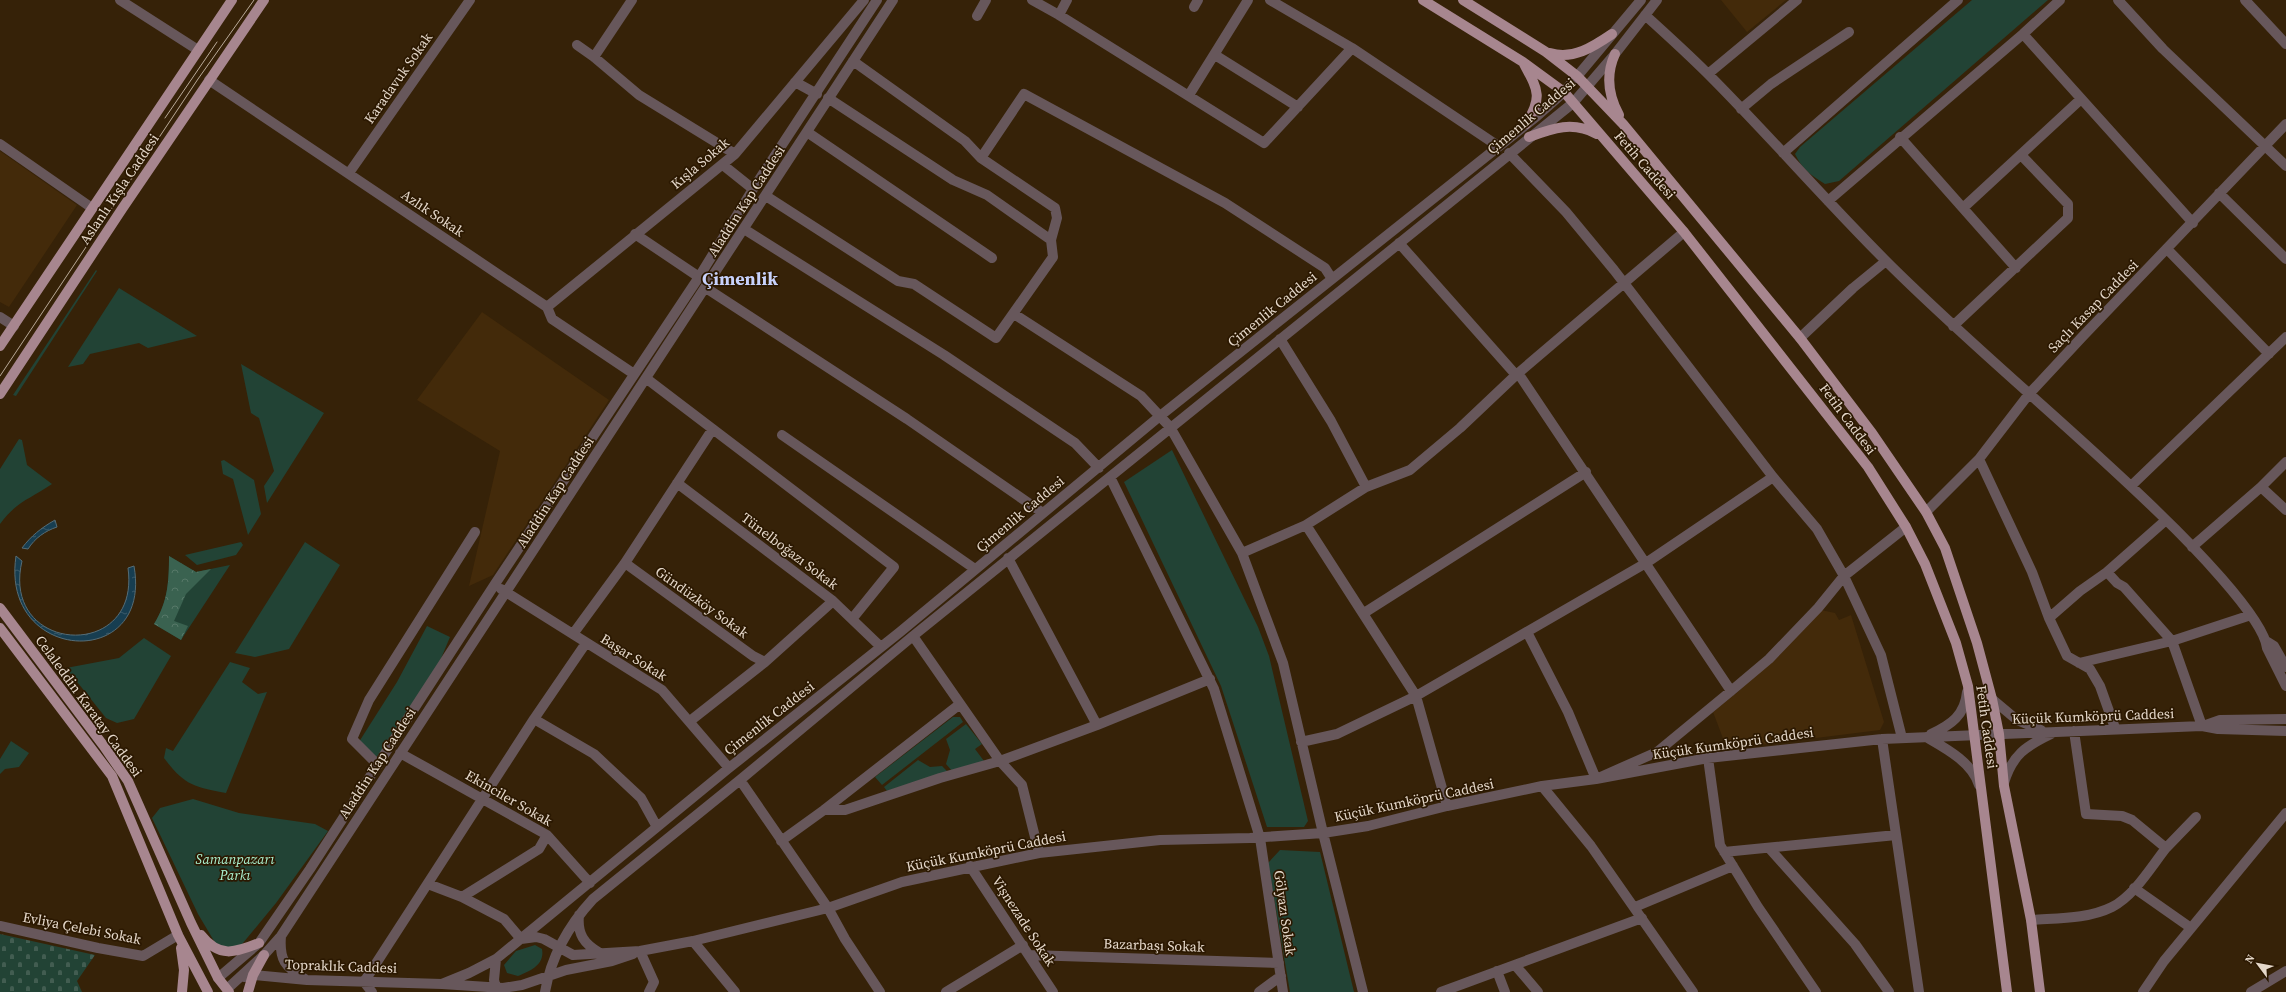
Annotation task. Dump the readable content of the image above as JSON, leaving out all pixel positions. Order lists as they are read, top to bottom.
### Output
{
  "streets": {
    "main road": ["Fetih Caddesi", "Aslanlı Kışla Caddesi", "Celaleddin Karatay Caddesi"],
    "street": [
      "Karadavuk Sokak",
      "Çimenlik Caddesi",
      "Kışla Sokak",
      "Aladdin Kap Caddesi",
      "Azlık Sokak",
      "Saçlı Kasap Caddesi",
      "Tünelboğazı Sokak",
      "Gündüzköy Sokak",
      "Başar Sokak",
      "Küçük Kumköprü Caddesi",
      "Ekinciler Sokak",
      "Gölyazı Sokak",
      "Vişnezade Sokak",
      "Evliya Çelebi Sokak",
      "Bazarbaşı Sokak",
      "Topraklık Caddesi"
    ]
  },
  "crossings": [
    ["Karadavuk Sokak", "Azlık Sokak"],
    ["Çimenlik Caddesi", "Fetih Caddesi"],
    ["Çimenlik Caddesi", "Tünelboğazı Sokak"],
    ["Çimenlik Caddesi", "Başar Sokak"],
    ["Çimenlik Caddesi", "Küçük Kumköprü Caddesi"],
    ["Çimenlik Caddesi", "Ekinciler Sokak"],
    ["Çimenlik Caddesi", "Gölyazı Sokak"],
    ["Çimenlik Caddesi", "Topraklık Caddesi"],
    ["Kışla Sokak", "Azlık Sokak"],
    ["Fetih Caddesi", "Saçlı Kasap Caddesi"],
    ["Fetih Caddesi", "Küçük Kumköprü Caddesi"],
    ["Aslanlı Kışla Caddesi", "Azlık Sokak"],
    ["Aladdin Kap Caddesi", "Azlık Sokak"],
    ["Aladdin Kap Caddesi", "Başar Sokak"],
    ["Aladdin Kap Caddesi", "Celaleddin Karatay Caddesi"],
    ["Aladdin Kap Caddesi", "Ekinciler Sokak"],
    ["Aladdin Kap Caddesi", "Topraklık Caddesi"],
    ["Celaleddin Karatay Caddesi", "Evliya Çelebi Sokak"],
    ["Küçük Kumköprü Caddesi", "Gölyazı Sokak"],
    ["Küçük Kumköprü Caddesi", "Vişnezade Sokak"],
    ["Küçük Kumköprü Caddesi", "Topraklık Caddesi"],
    ["Gölyazı Sokak", "Bazarbaşı Sokak"],
    ["Vişnezade Sokak", "Bazarbaşı Sokak"]
  ],
  "districts": ["Çimenlik"],
  "parks": ["Samanpazarı Parkı"],
  "north": "top left"
}
